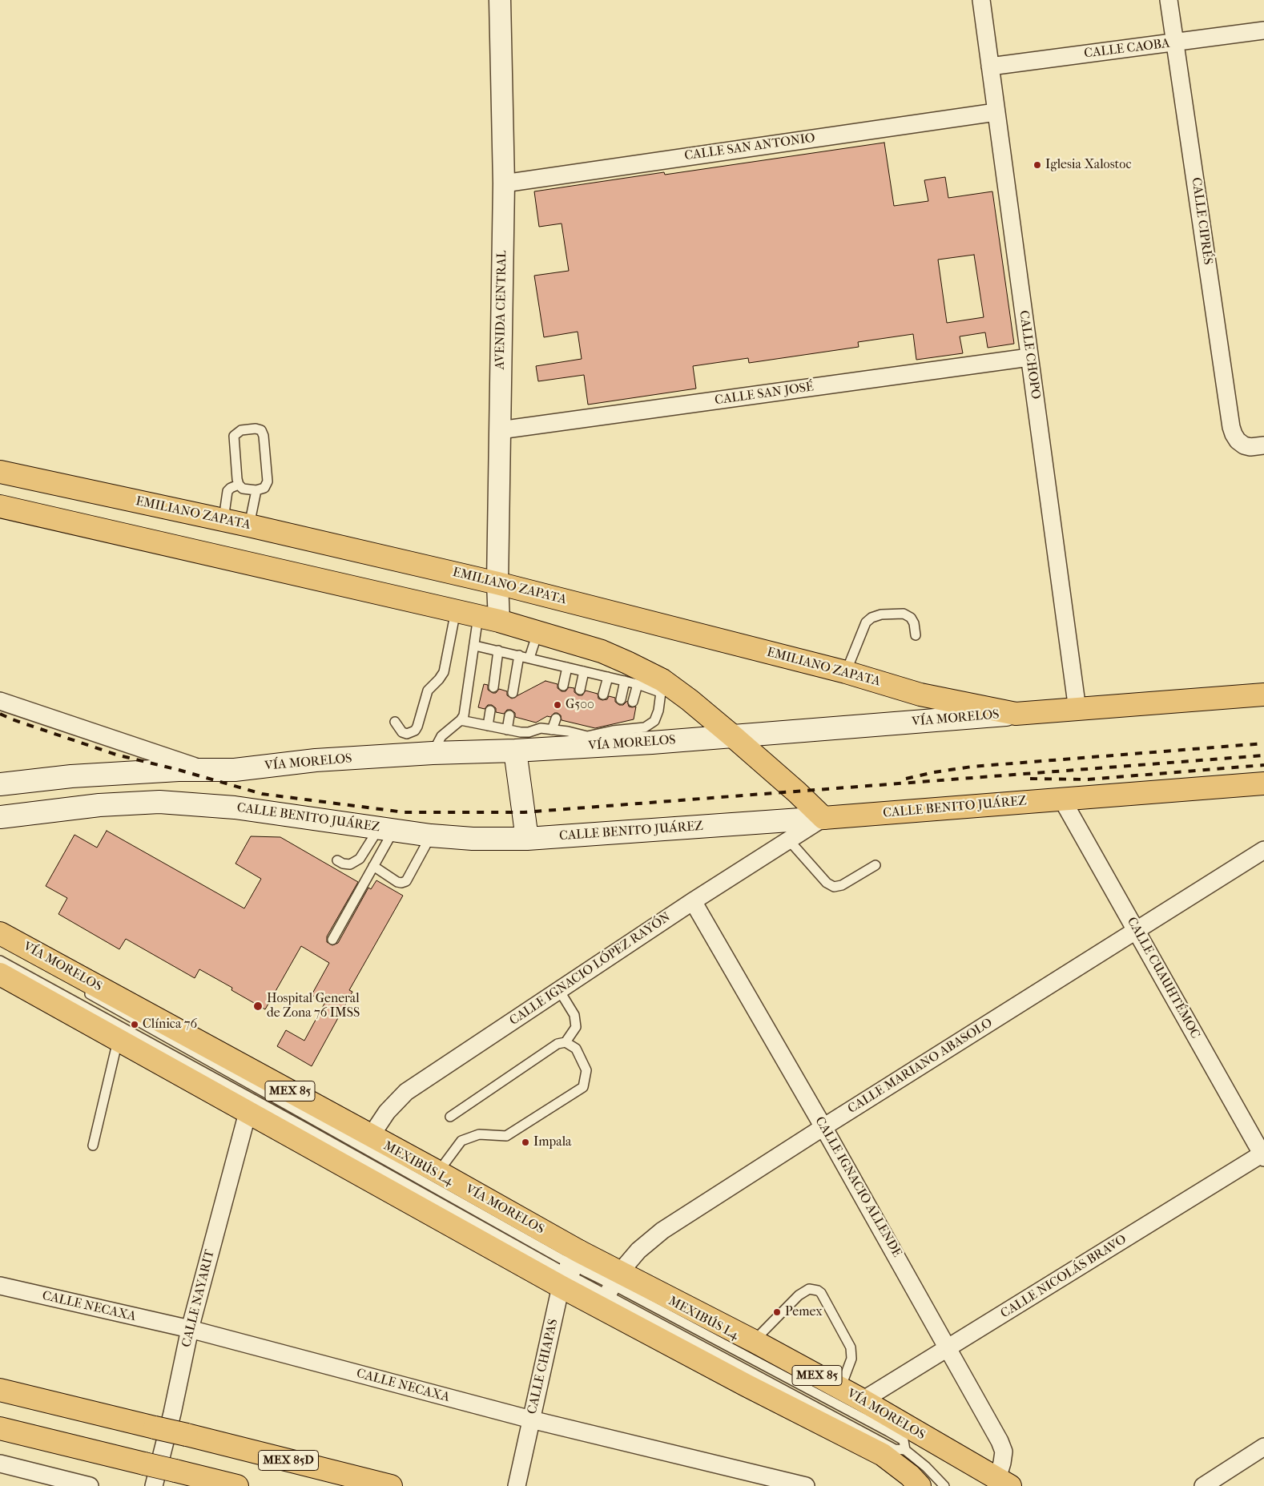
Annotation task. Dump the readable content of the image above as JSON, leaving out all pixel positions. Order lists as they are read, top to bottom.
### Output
{
  "streets": {
    "main road": [
      "EMILIANO ZAPATA",
      "VÍA MORELOS",
      "CALLE BENITO JUÁREZ",
      "MEX 85",
      "MEX 85D"
    ],
    "street": [
      "CALLE CAOBA",
      "CALLE SAN ANTONIO",
      "CALLE CIPRÉS",
      "AVENIDA CENTRAL",
      "CALLE CHOPO",
      "CALLE SAN JOSÉ",
      "CALLE IGNACIO LÓPEZ RAYÓN",
      "CALLE CUAUHTÉMOC",
      "CALLE MARIANO ABASOLO",
      "CALLE IGNACIO ALLENDE",
      "CALLE NICOLÁS BRAVO",
      "CALLE NAYARIT",
      "CALLE NECAXA",
      "CALLE CHIAPAS"
    ],
    "lane": ["MEXIBÚS L4"]
  },
  "crossings": [
    ["CALLE CAOBA", "CALLE CIPRÉS"],
    ["CALLE CAOBA", "CALLE CHOPO"],
    ["CALLE SAN ANTONIO", "AVENIDA CENTRAL"],
    ["CALLE SAN ANTONIO", "CALLE CHOPO"],
    ["AVENIDA CENTRAL", "CALLE SAN JOSÉ"],
    ["AVENIDA CENTRAL", "EMILIANO ZAPATA"],
    ["CALLE CHOPO", "CALLE SAN JOSÉ"],
    ["CALLE CHOPO", "VÍA MORELOS"],
    ["EMILIANO ZAPATA", "VÍA MORELOS"],
    ["VÍA MORELOS", "CALLE IGNACIO LÓPEZ RAYÓN"],
    ["VÍA MORELOS", "CALLE MARIANO ABASOLO"],
    ["VÍA MORELOS", "MEXIBÚS L4"],
    ["VÍA MORELOS", "CALLE IGNACIO ALLENDE"],
    ["VÍA MORELOS", "CALLE NICOLÁS BRAVO"],
    ["VÍA MORELOS", "CALLE NAYARIT"],
    ["VÍA MORELOS", "CALLE CHIAPAS"],
    ["CALLE BENITO JUÁREZ", "CALLE IGNACIO LÓPEZ RAYÓN"],
    ["CALLE BENITO JUÁREZ", "CALLE CUAUHTÉMOC"],
    ["CALLE IGNACIO LÓPEZ RAYÓN", "CALLE IGNACIO ALLENDE"],
    ["CALLE CUAUHTÉMOC", "CALLE MARIANO ABASOLO"],
    ["CALLE CUAUHTÉMOC", "CALLE NICOLÁS BRAVO"],
    ["CALLE MARIANO ABASOLO", "MEXIBÚS L4"],
    ["CALLE MARIANO ABASOLO", "CALLE IGNACIO ALLENDE"],
    ["MEXIBÚS L4", "CALLE CHIAPAS"],
    ["CALLE IGNACIO ALLENDE", "CALLE NICOLÁS BRAVO"],
    ["CALLE NAYARIT", "CALLE NECAXA"],
    ["CALLE NECAXA", "CALLE CHIAPAS"]
  ],
  "places": [
    "Iglesia Xalostoc",
    "G500",
    "Hospital General de Zona 76 IMSS",
    "Clínica 76",
    "Impala",
    "Pemex"
  ]
}
